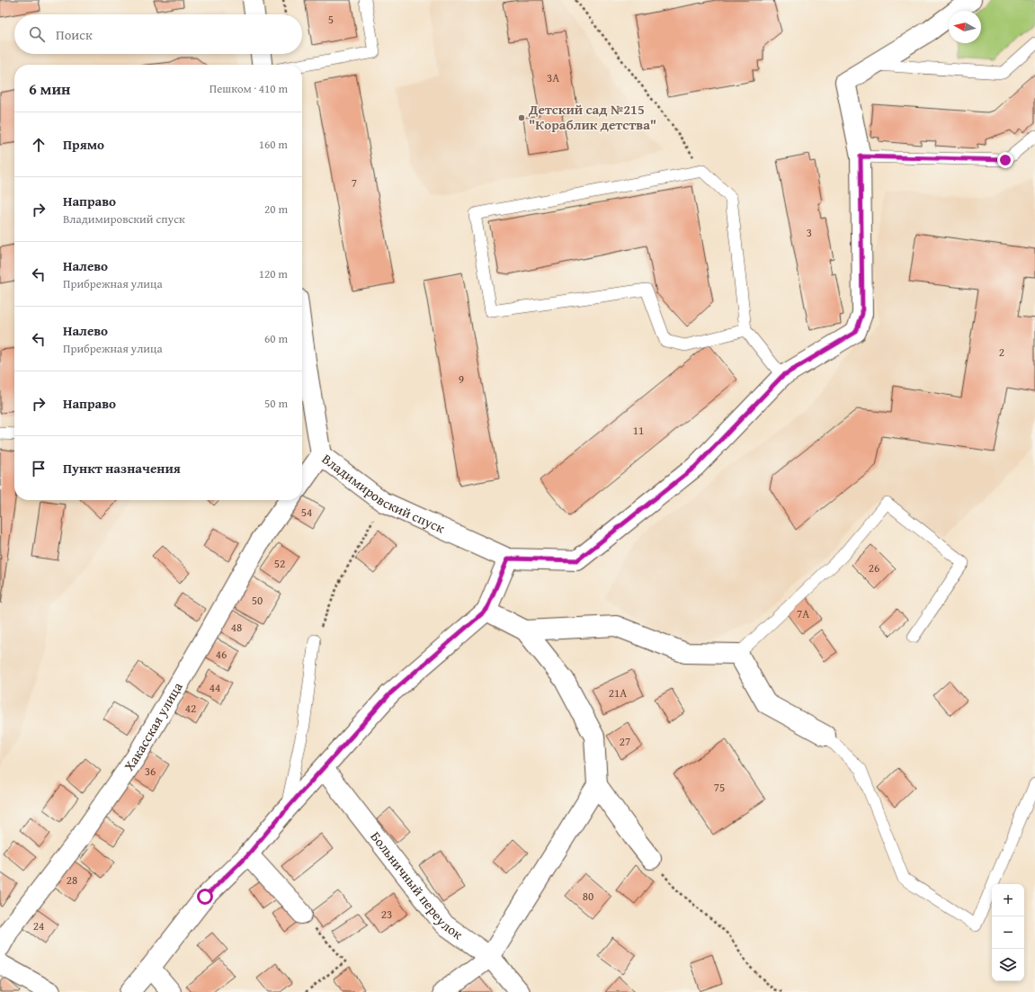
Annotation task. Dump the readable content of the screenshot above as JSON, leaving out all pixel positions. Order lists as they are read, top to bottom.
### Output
{
  "streets": {
    "street": ["Владимировский спуск", "Хакасская улица", "Больничный переулок"]
  },
  "places": ["Детский сад №215 \"Кораблик детства\""],
  "house_numbers": [
    "5",
    "3А",
    "7",
    "3",
    "2",
    "9",
    "11",
    "54",
    "52",
    "26",
    "50",
    "7А",
    "48",
    "46",
    "44",
    "21А",
    "42",
    "27",
    "36",
    "75",
    "28",
    "80",
    "23",
    "24"
  ],
  "north": "left",
  "page": {
    "search": "Поиск",
    "heading": ["6 мин", "Пешком · 410 m"],
    "list": [
      ["Прямо", "160 m"],
      ["Направо", "Владимировский спуск", "20 m"],
      ["Налево", "Прибрежная улица", "120 m"],
      ["Налево", "Прибрежная улица", "60 m"],
      ["Направо", "50 m"],
      "Пункт назначения"
    ],
    "map_buttons": ["+", "−"]
  }
}
